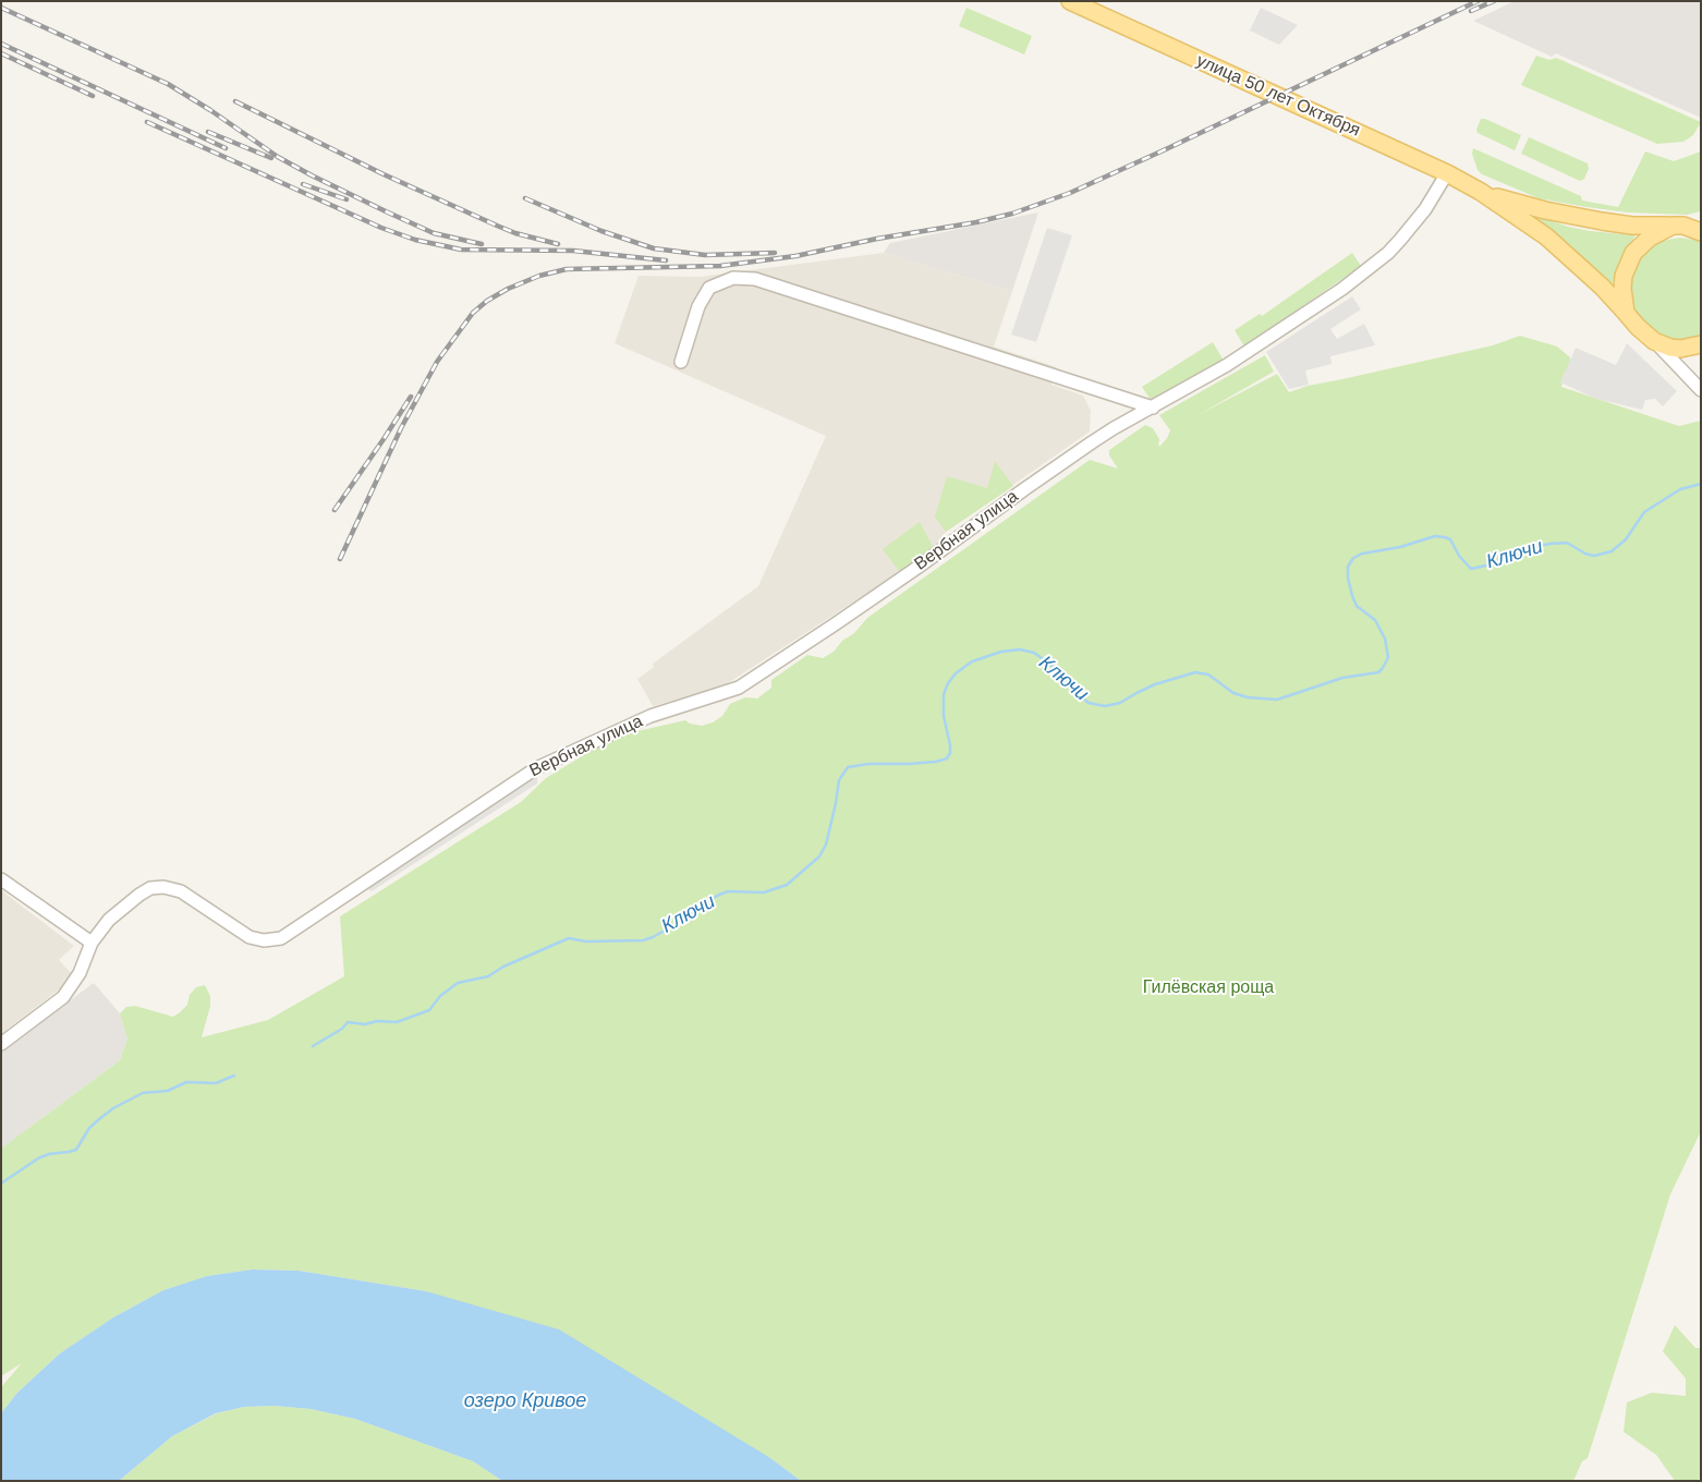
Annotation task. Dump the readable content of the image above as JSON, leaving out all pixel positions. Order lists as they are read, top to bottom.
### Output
{
  "streets": {
    "main road": ["улица 50 лет Октября"],
    "street": ["Вербная улица"]
  },
  "crossings": [
    ["улица 50 лет Октября", "Вербная улица"]
  ],
  "water": ["Ключи", "озеро Кривое"],
  "parks": ["Гилёвская роща"]
}
